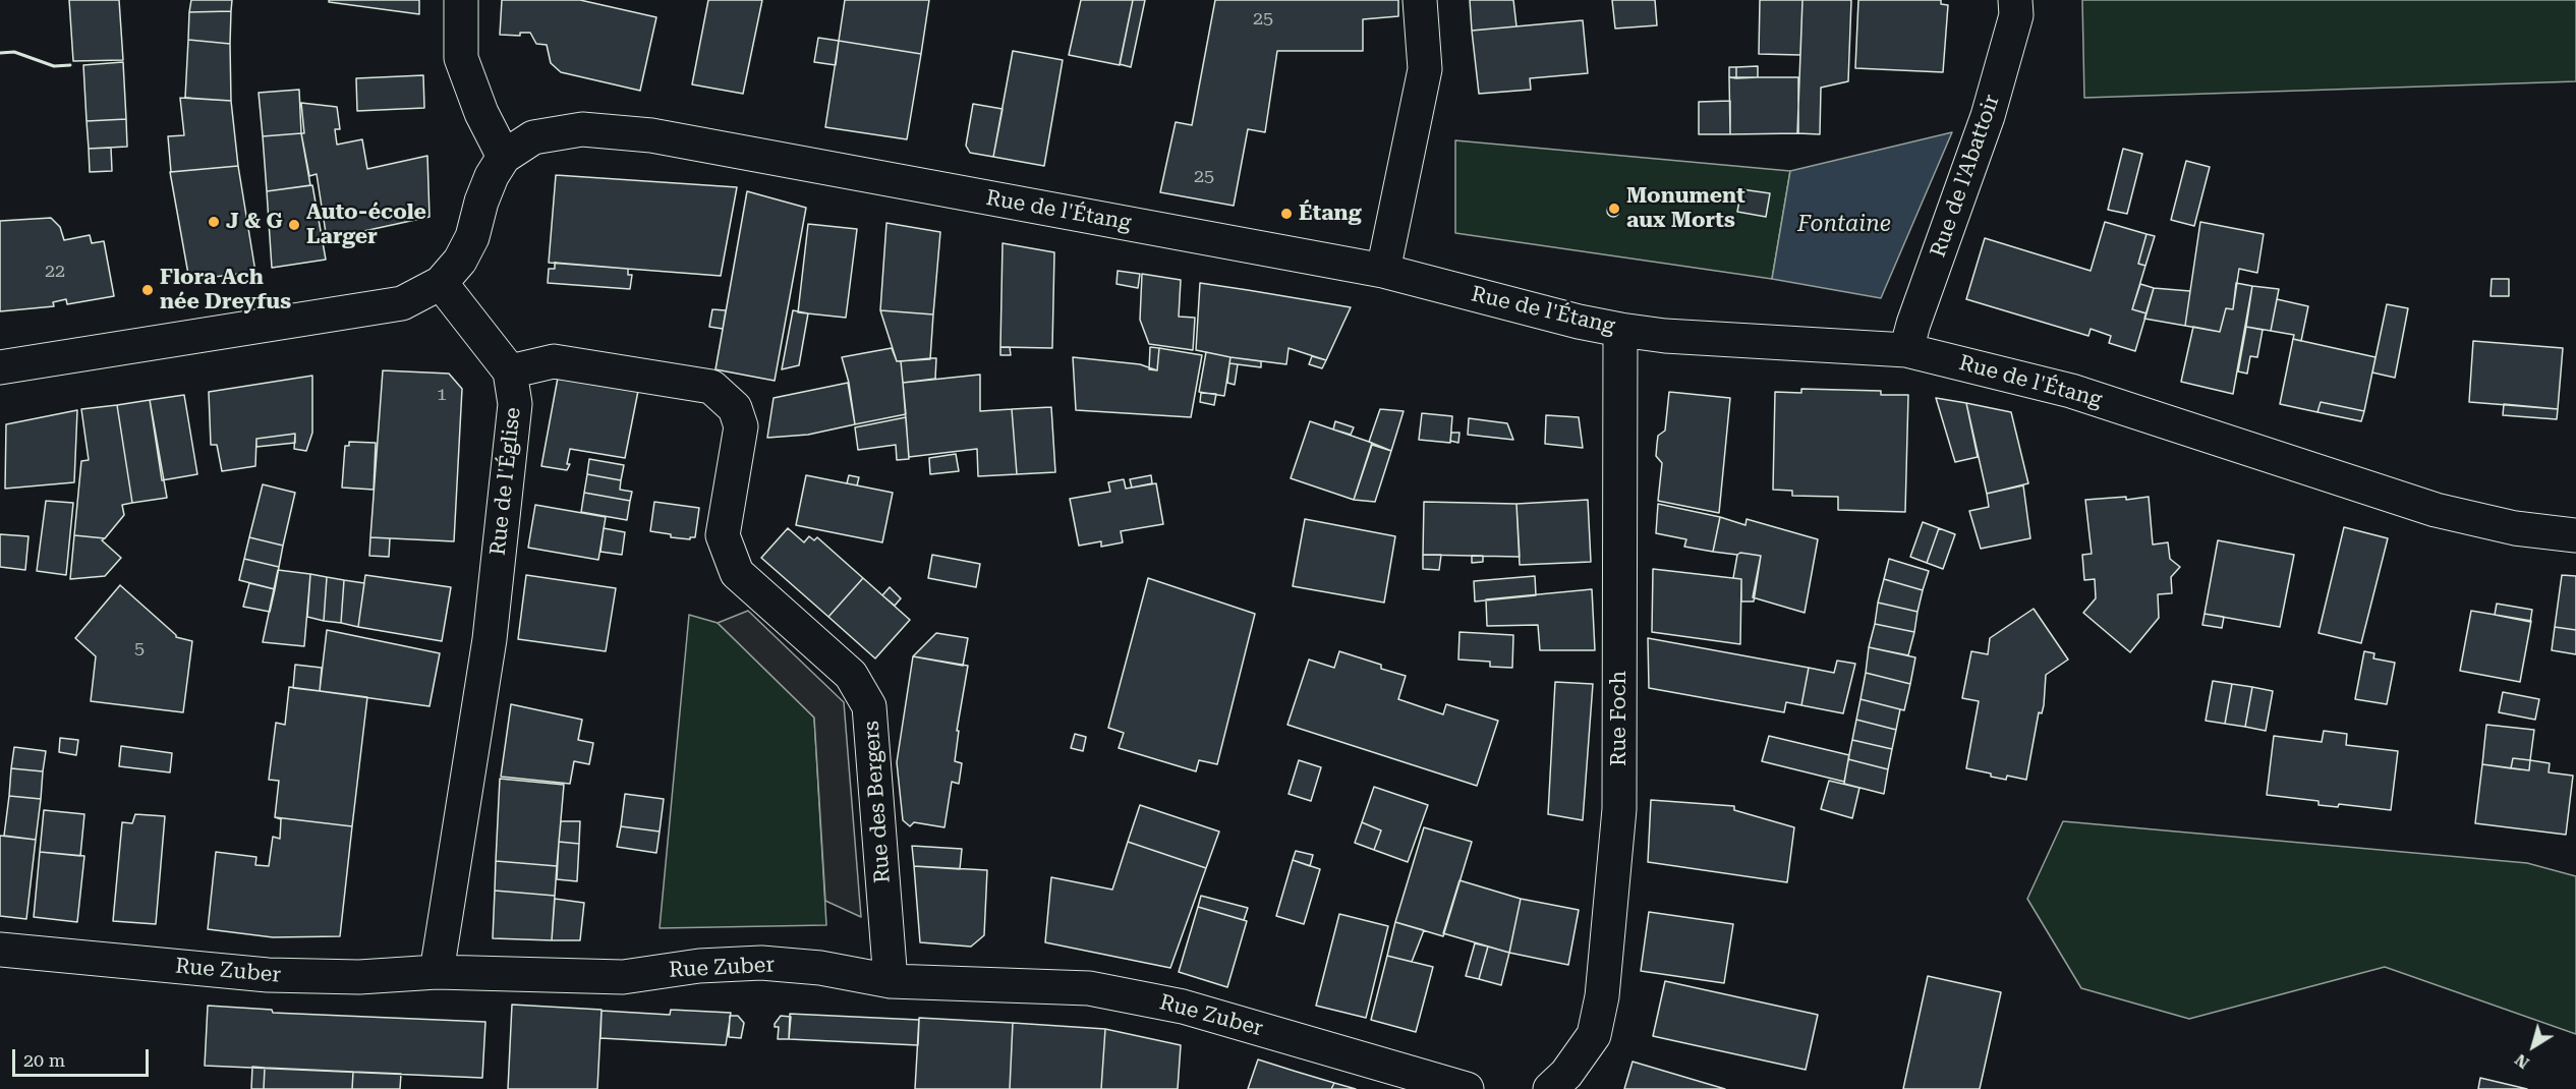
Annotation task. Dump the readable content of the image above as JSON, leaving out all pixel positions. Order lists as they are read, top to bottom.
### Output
{
  "streets": {
    "street": [
      "Rue de l'Abattoir",
      "Rue de l'Étang",
      "Rue de l'Église",
      "Rue Foch",
      "Rue des Bergers",
      "Rue Zuber"
    ]
  },
  "crossings": [
    ["Rue de l'Abattoir", "Rue de l'Étang"],
    ["Rue de l'Étang", "Rue Foch"],
    ["Rue de l'Église", "Rue des Bergers"],
    ["Rue de l'Église", "Rue Zuber"],
    ["Rue des Bergers", "Rue Zuber"]
  ],
  "water": ["Fontaine"],
  "places": [
    "Monument aux Morts",
    "Étang",
    "J & G",
    "Auto-école Larger",
    "Flora Ach née Dreyfus"
  ],
  "house_numbers": [
    "25",
    "25",
    "22",
    "1",
    "5"
  ],
  "scale_bar": "20 m",
  "north": "bottom left"
}
